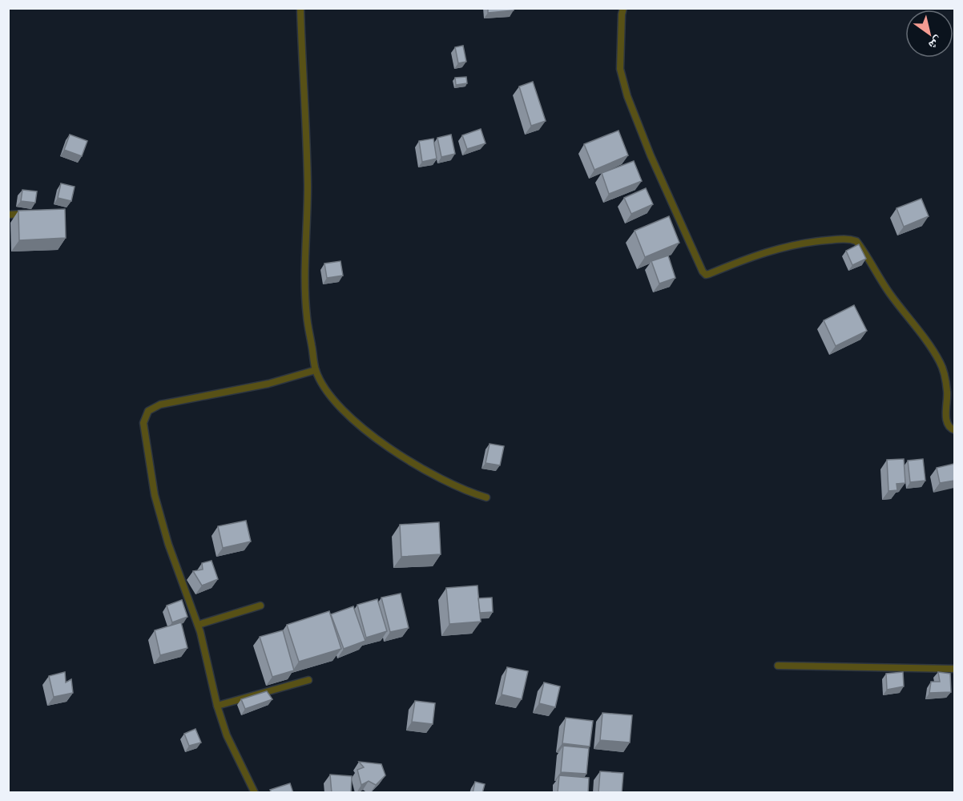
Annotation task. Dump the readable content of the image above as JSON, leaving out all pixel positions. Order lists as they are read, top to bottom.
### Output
{
  "north": "bottom right"
}
